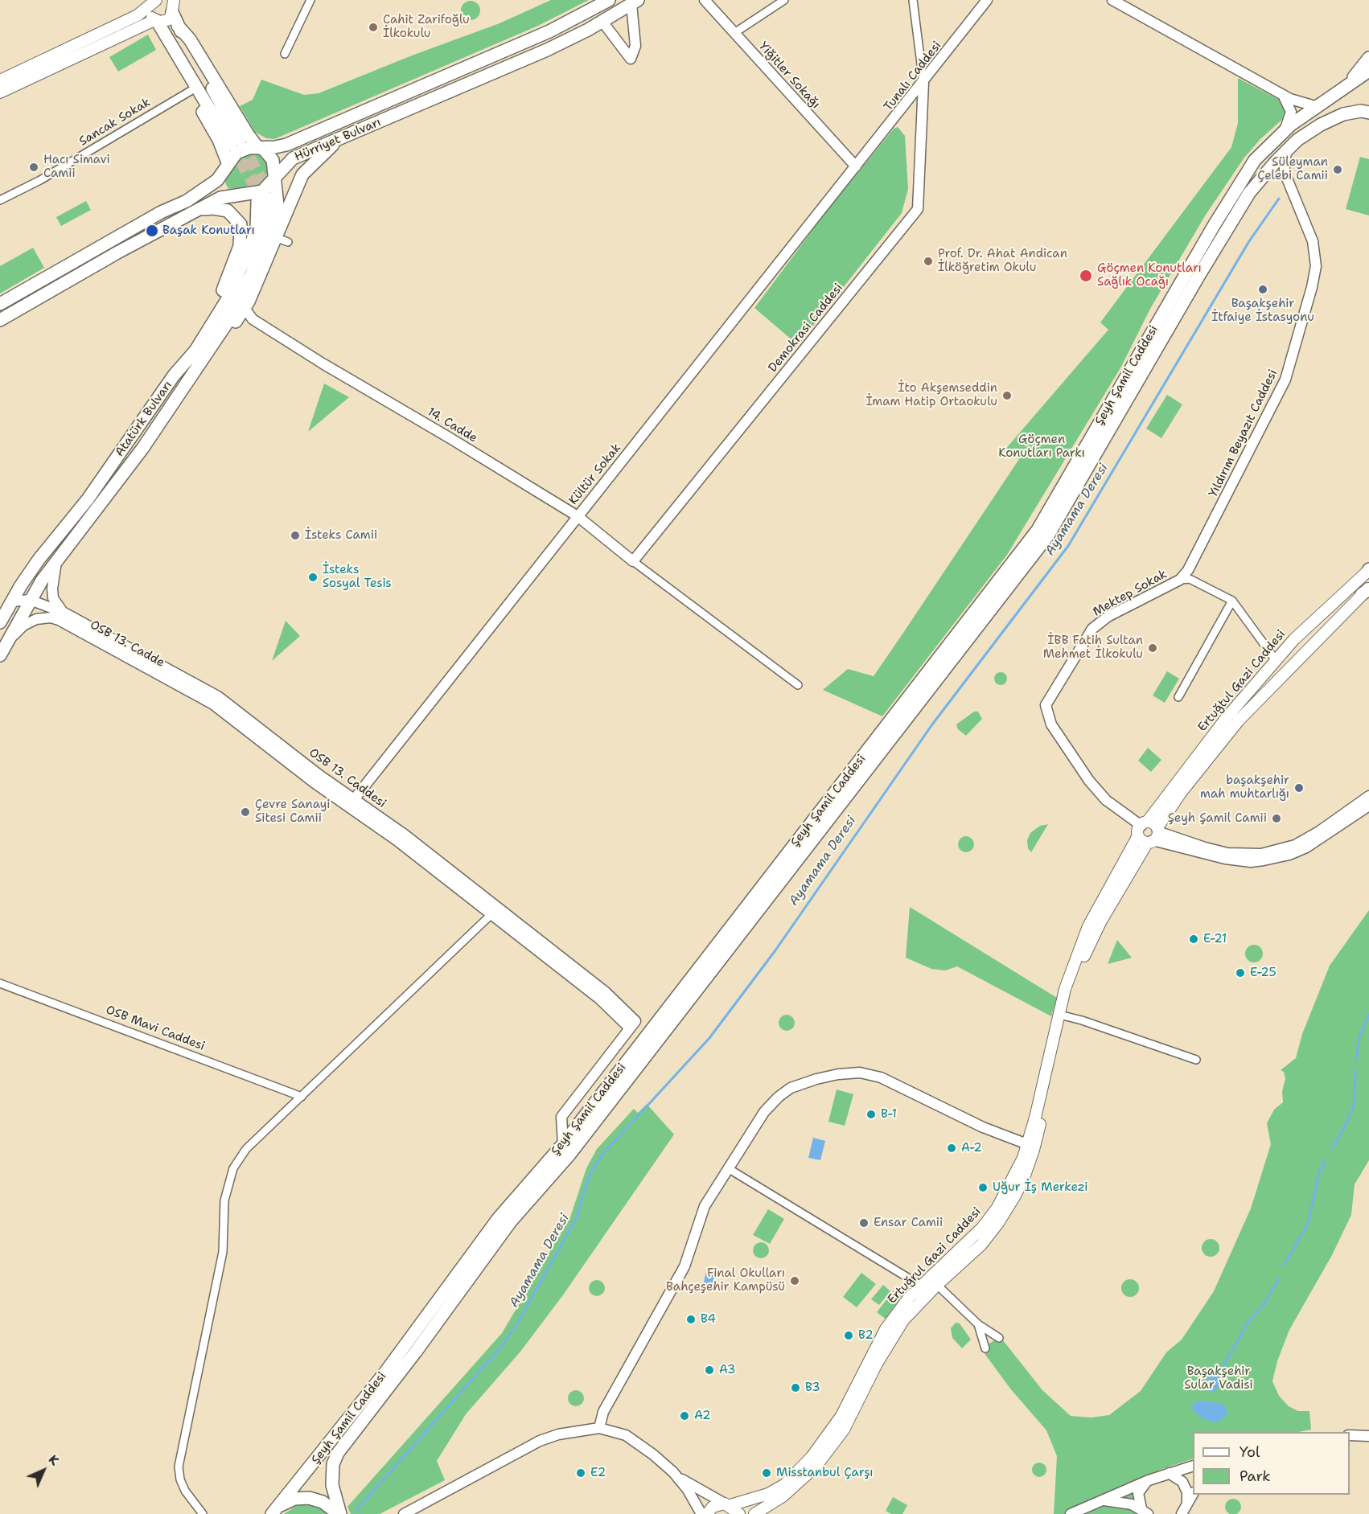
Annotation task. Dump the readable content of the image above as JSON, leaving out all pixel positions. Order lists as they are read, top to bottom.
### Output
{
  "streets": {
    "main road": [
      "Hürriyet Bulvarı",
      "Şeyh Şamil Caddesi",
      "Atatürk Bulvarı",
      "Ertuğtul Gazi Caddesi",
      "Ertuğrul Gazi Caddesi"
    ],
    "street": [
      "Yiğitler Sokağı",
      "Tunalı Caddesi",
      "Sancak Sokak",
      "Demokrasi Caddesi",
      "14. Cadde",
      "Yıldırım Beyazıt Caddesi",
      "Kültür Sokak",
      "Mektep Sokak",
      "OSB 13. Cadde",
      "OSB 13. Caddesi",
      "OSB Mavi Caddesi"
    ]
  },
  "crossings": [
    ["Yiğitler Sokağı", "Tunalı Caddesi"],
    ["Yiğitler Sokağı", "Kültür Sokak"],
    ["Tunalı Caddesi", "Demokrasi Caddesi"],
    ["Tunalı Caddesi", "Kültür Sokak"],
    ["Demokrasi Caddesi", "14. Cadde"],
    ["Şeyh Şamil Caddesi", "Yıldırım Beyazıt Caddesi"],
    ["14. Cadde", "Kültür Sokak"],
    ["Yıldırım Beyazıt Caddesi", "Mektep Sokak"],
    ["Kültür Sokak", "OSB 13. Caddesi"],
    ["Mektep Sokak", "Ertuğtul Gazi Caddesi"],
    ["Mektep Sokak", "Ertuğrul Gazi Caddesi"],
    ["OSB 13. Cadde", "OSB 13. Caddesi"],
    ["Ertuğtul Gazi Caddesi", "Ertuğrul Gazi Caddesi"]
  ],
  "water": ["Ayamama Deresi"],
  "parks": ["Göçmen Konutları Parkı", "Başakşehir Sular Vadisi"],
  "places": [
    "Cahit Zarifoğlu İlkokulu",
    "Hacı Simavi Camii",
    "Süleyman Çelebi Camii",
    "Başak Konutları",
    "Prof. Dr. Ahat Andican İlköğretim Okulu",
    "Göçmen Konutları Sağlık Ocağı",
    "Başakşehir İtfaiye İstasyonu",
    "İto Akşemseddin İmam Hatip Ortaokulu",
    "İsteks Camii",
    "İsteks Sosyal Tesis",
    "İBB Fatih Sultan Mehmet İlkokulu",
    "başakşehir mah muhtarlığı",
    "Çevre Sanayi Sitesi Camii",
    "Şeyh Şamil Camii",
    "E-21",
    "E-25",
    "B-1",
    "A-2",
    "Uğur İş Merkezi",
    "Ensar Camii",
    "Final Okulları Bahçeşehir Kampüsü",
    "B4",
    "B2",
    "A3",
    "B3",
    "A2",
    "E2",
    "Misstanbul Çarşı"
  ],
  "legend": ["Yol", "Park"],
  "north": "top right"
}
